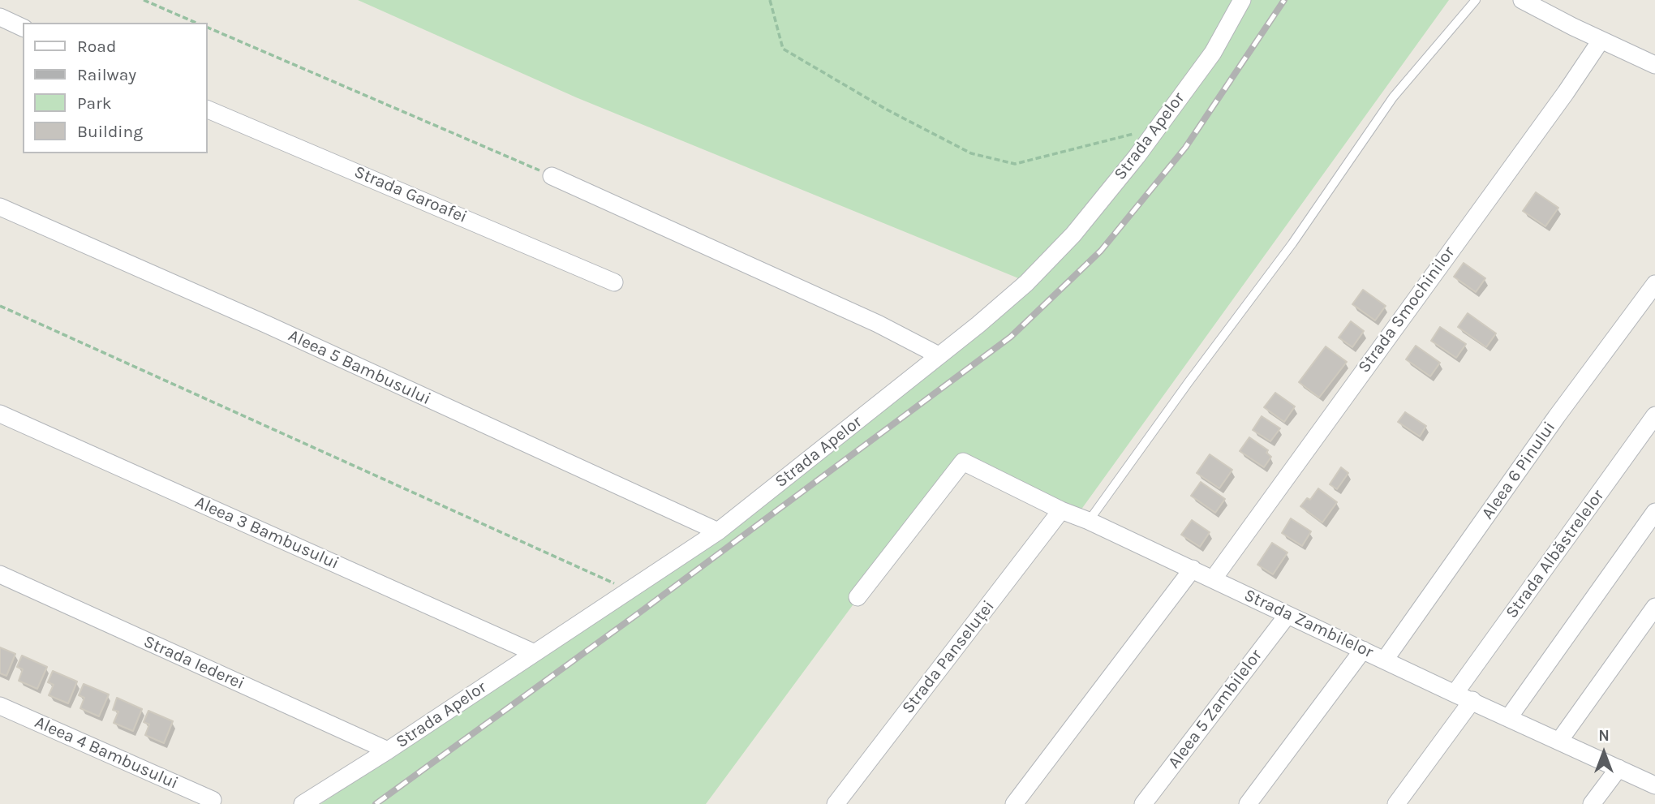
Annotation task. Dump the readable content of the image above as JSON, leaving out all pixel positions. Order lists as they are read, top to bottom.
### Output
{
  "streets": {
    "street": [
      "Strada Apelor",
      "Strada Garoafei",
      "Strada Smochinilor",
      "Aleea 5 Bambusului",
      "Aleea 6 Pinului",
      "Aleea 3 Bambusului",
      "Strada Albăstrelelor",
      "Strada Zambilelor",
      "Strada Panseluței",
      "Strada Iederei",
      "Aleea 5 Zambilelor",
      "Aleea 4 Bambusului"
    ]
  },
  "crossings": [
    ["Strada Apelor", "Aleea 5 Bambusului"],
    ["Strada Apelor", "Aleea 3 Bambusului"],
    ["Strada Apelor", "Strada Iederei"],
    ["Strada Smochinilor", "Strada Zambilelor"],
    ["Aleea 6 Pinului", "Strada Zambilelor"],
    ["Strada Albăstrelelor", "Strada Zambilelor"],
    ["Strada Zambilelor", "Strada Panseluței"],
    ["Strada Zambilelor", "Aleea 5 Zambilelor"]
  ],
  "legend": [
    "Road",
    "Railway",
    "Park",
    "Building"
  ],
  "north": "top"
}
